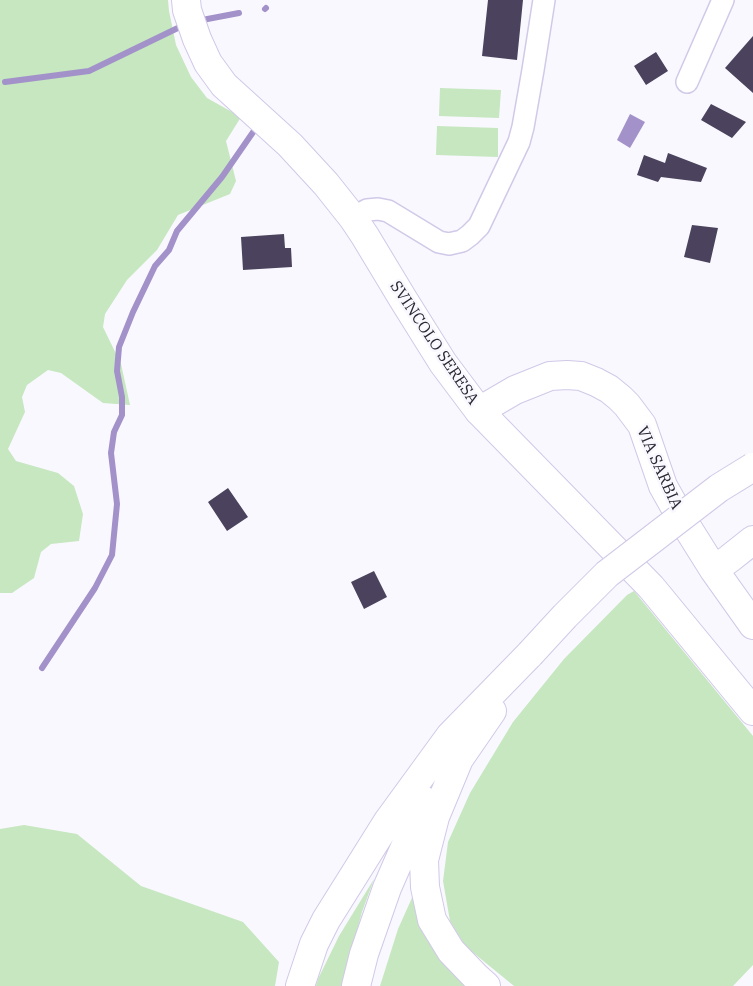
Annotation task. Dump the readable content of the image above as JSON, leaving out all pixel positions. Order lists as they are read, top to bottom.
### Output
{
  "streets": {
    "main road": ["SVINCOLO SERESA", "VIA SARBIA"]
  },
  "crossings": [
    ["SVINCOLO SERESA", "VIA SARBIA"]
  ]
}
